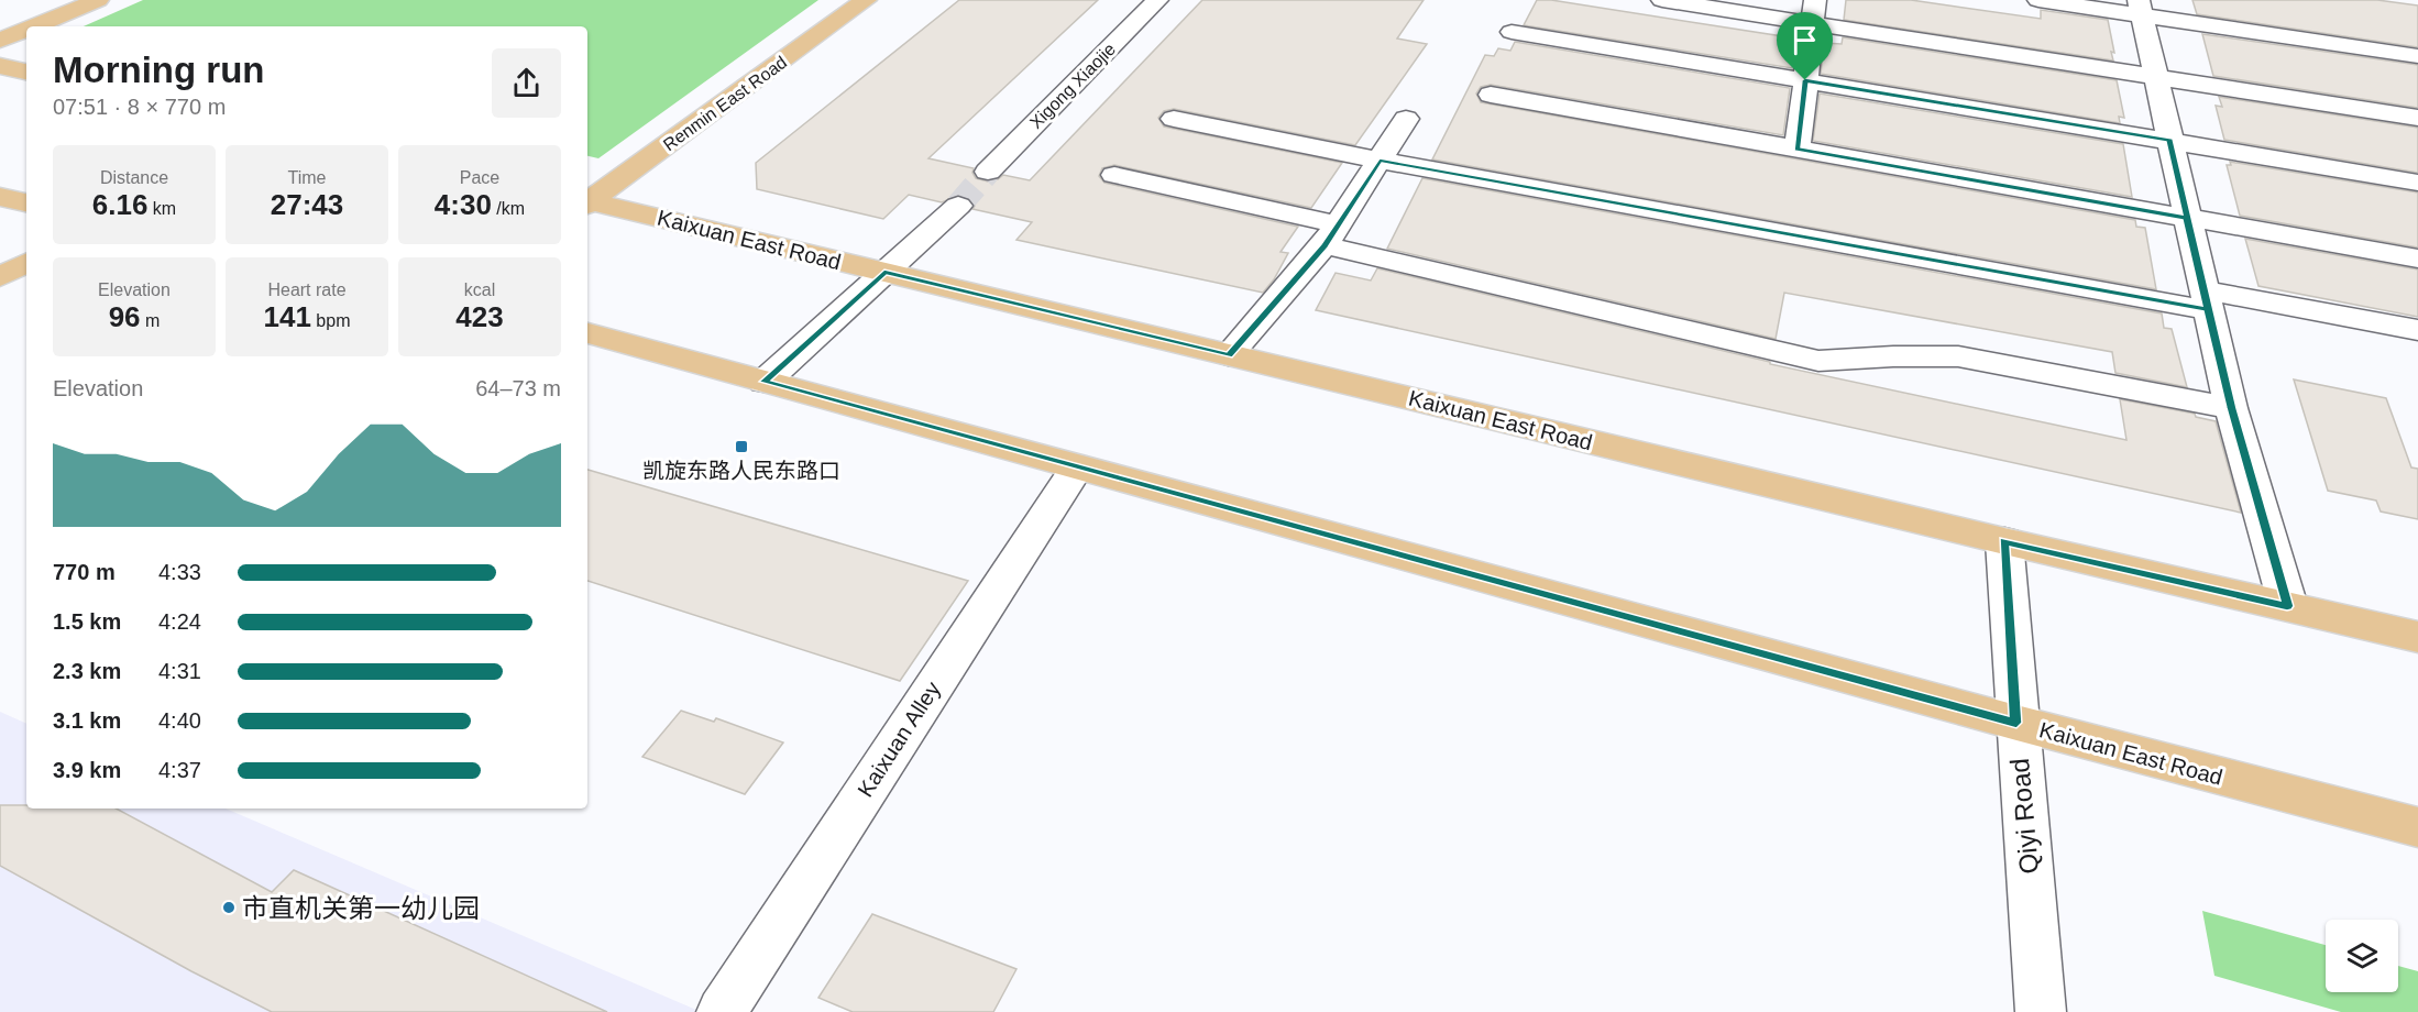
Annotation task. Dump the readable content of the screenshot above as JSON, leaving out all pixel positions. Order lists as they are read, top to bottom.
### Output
{
  "streets": {
    "main road": ["Renmin East Road", "Kaixuan East Road"],
    "street": ["Xigong Xiaojie", "Kaixuan Alley", "Qiyi Road"]
  },
  "crossings": [
    ["Kaixuan East Road", "Kaixuan Alley"],
    ["Kaixuan East Road", "Qiyi Road"]
  ],
  "places": {
    "transit": ["凯旋东路人民东路口"],
    "other": ["市直机关第一幼儿园"]
  },
  "page": {
    "heading": ["Morning run", "07:51 · 8 × 770 m"],
    "stats": [
      ["Distance", "6.16 km"],
      ["Time", "27:43"],
      ["Pace", "4:30 /km"],
      ["Elevation", "96 m"],
      ["Heart rate", "141 bpm"],
      ["kcal", "423"]
    ],
    "chart": ["Elevation", "64–73 m"],
    "list": [
      {
        "name": "770 m",
        "note": "4:33"
      },
      {
        "name": "1.5 km",
        "note": "4:24"
      },
      {
        "name": "2.3 km",
        "note": "4:31"
      },
      {
        "name": "3.1 km",
        "note": "4:40"
      },
      {
        "name": "3.9 km",
        "note": "4:37"
      }
    ]
  }
}
